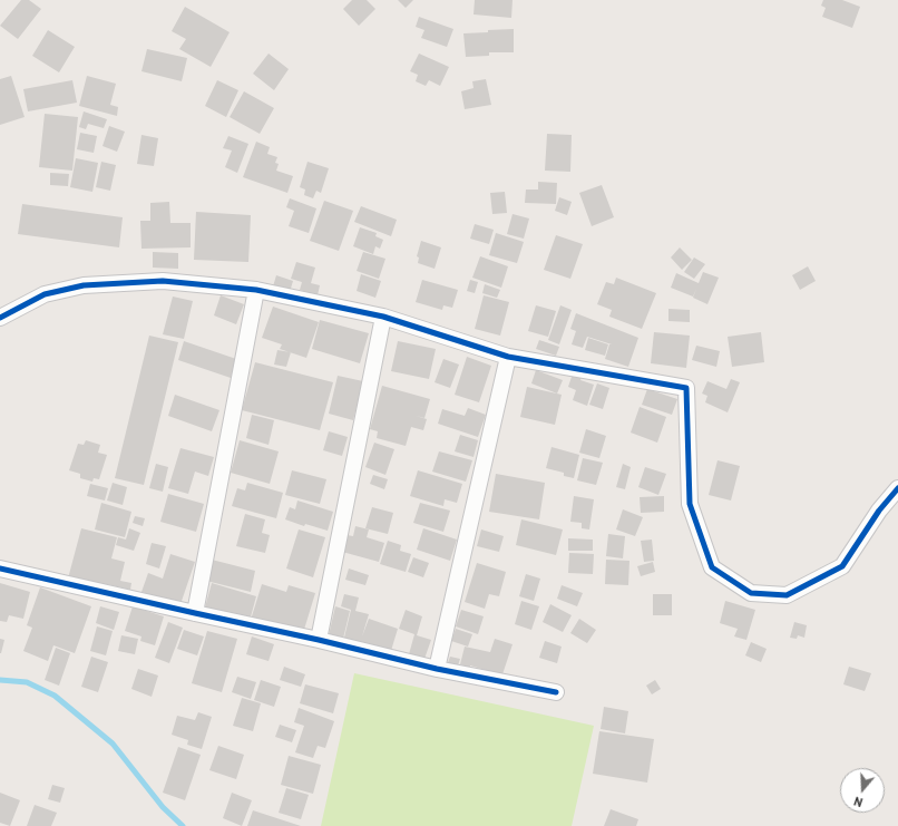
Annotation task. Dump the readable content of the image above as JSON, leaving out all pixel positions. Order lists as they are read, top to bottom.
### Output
{
  "north": "bottom"
}
